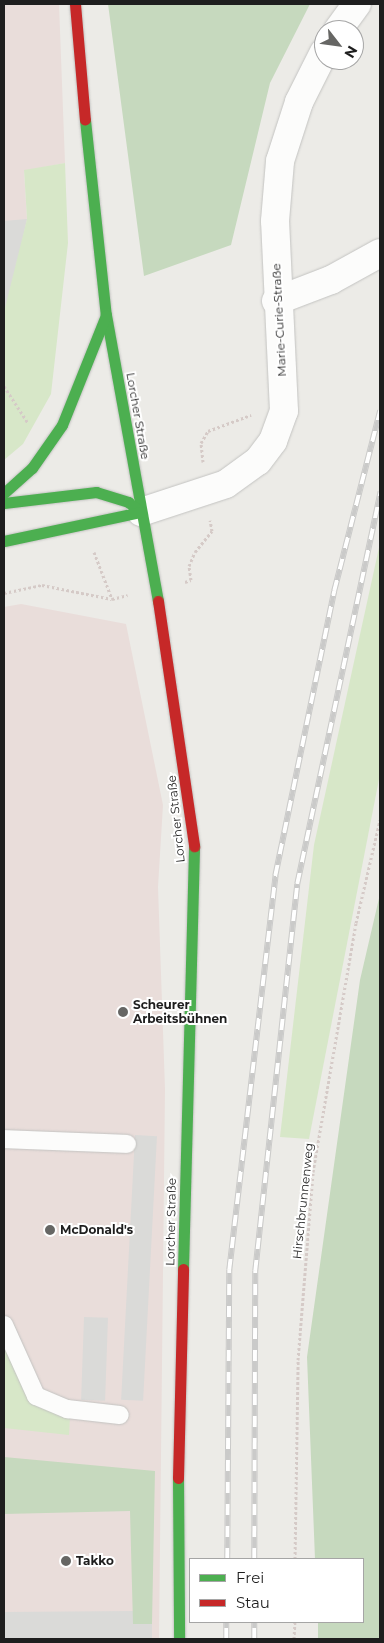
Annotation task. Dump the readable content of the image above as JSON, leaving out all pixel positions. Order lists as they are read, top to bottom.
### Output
{
  "streets": {
    "main road": ["Lorcher Straße"],
    "street": ["Marie-Curie-Straße"],
    "path": ["Hirschbrunnenweg"]
  },
  "crossings": [
    ["Marie-Curie-Straße", "Lorcher Straße"]
  ],
  "places": ["Scheurer Arbeitsbühnen", "McDonald's", "Takko"],
  "legend": ["Frei", "Stau"],
  "north": "bottom right"
}
